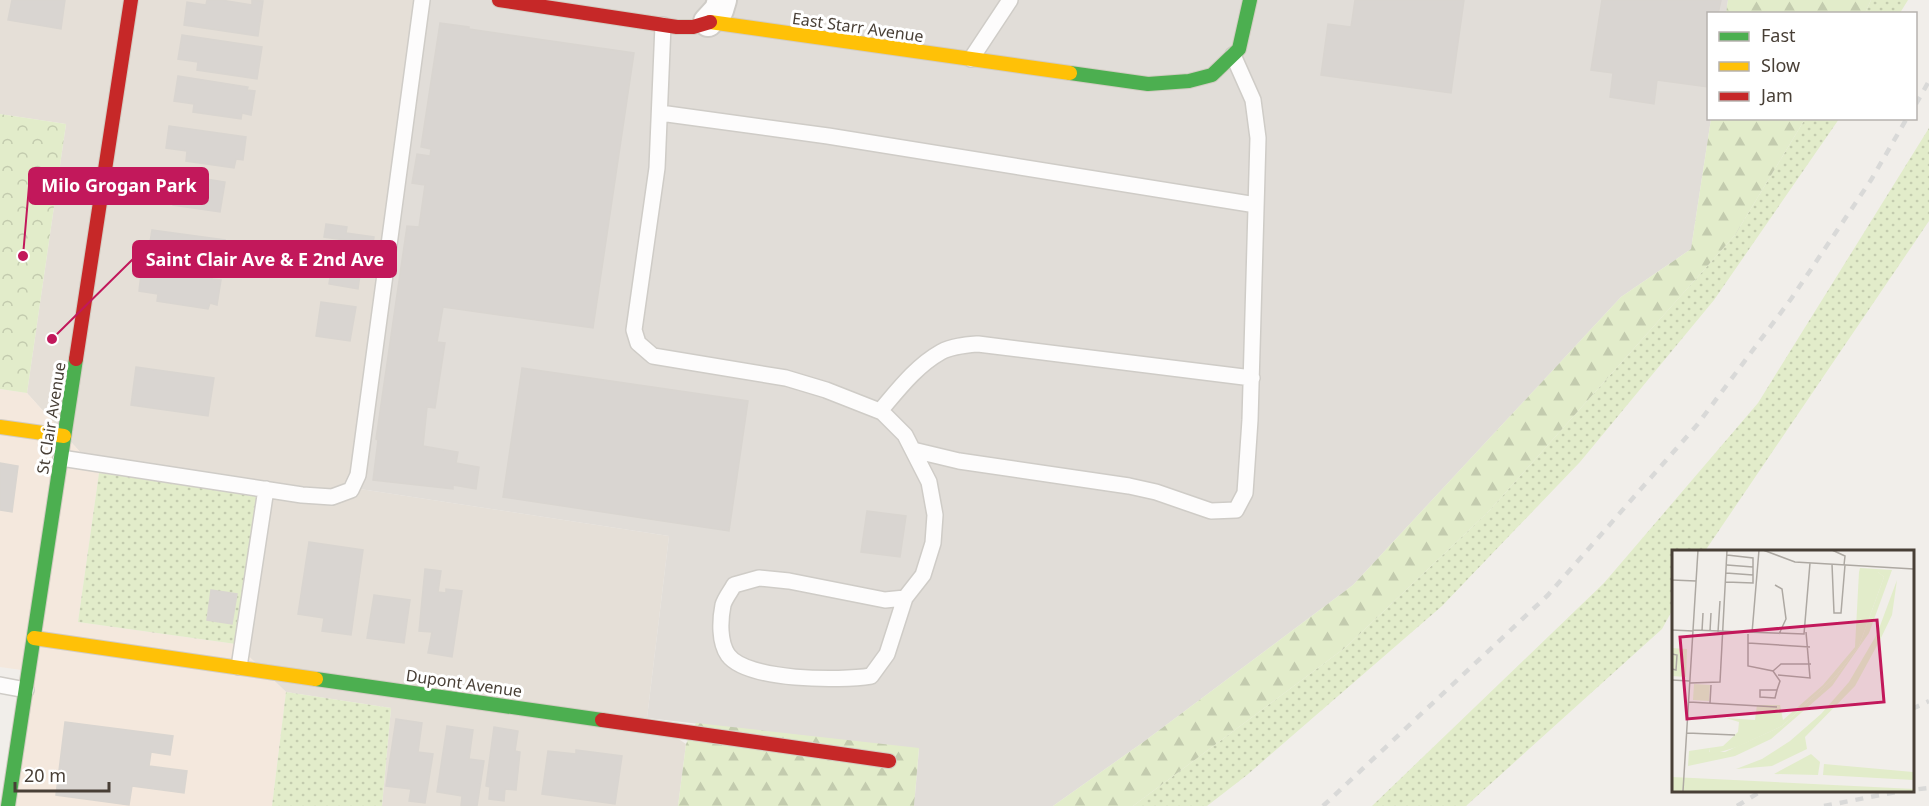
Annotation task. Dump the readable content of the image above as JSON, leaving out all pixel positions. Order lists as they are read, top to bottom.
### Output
{
  "streets": {
    "street": ["East Starr Avenue", "St Clair Avenue", "Dupont Avenue"]
  },
  "crossings": [
    ["St Clair Avenue", "Dupont Avenue"]
  ],
  "places": ["Milo Grogan Park", "Saint Clair Ave & E 2nd Ave"],
  "legend": ["Fast", "Slow", "Jam"],
  "scale_bar": "20 m"
}
